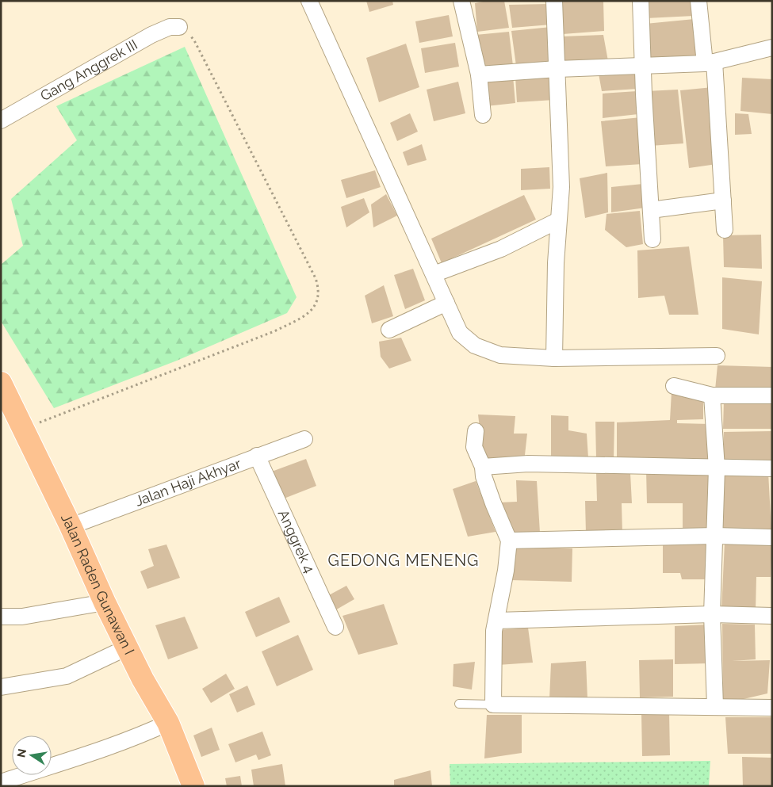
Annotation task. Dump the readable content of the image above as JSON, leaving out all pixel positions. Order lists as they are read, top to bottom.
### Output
{
  "streets": {
    "highway": ["Jalan Raden Gunawan I"],
    "street": ["Gang Anggrek III", "Jalan Haji Akhyar", "Anggrek 4"]
  },
  "crossings": [
    ["Jalan Haji Akhyar", "Anggrek 4"],
    ["Jalan Haji Akhyar", "Jalan Raden Gunawan I"]
  ],
  "districts": ["GEDONG MENENG"],
  "north": "left"
}
